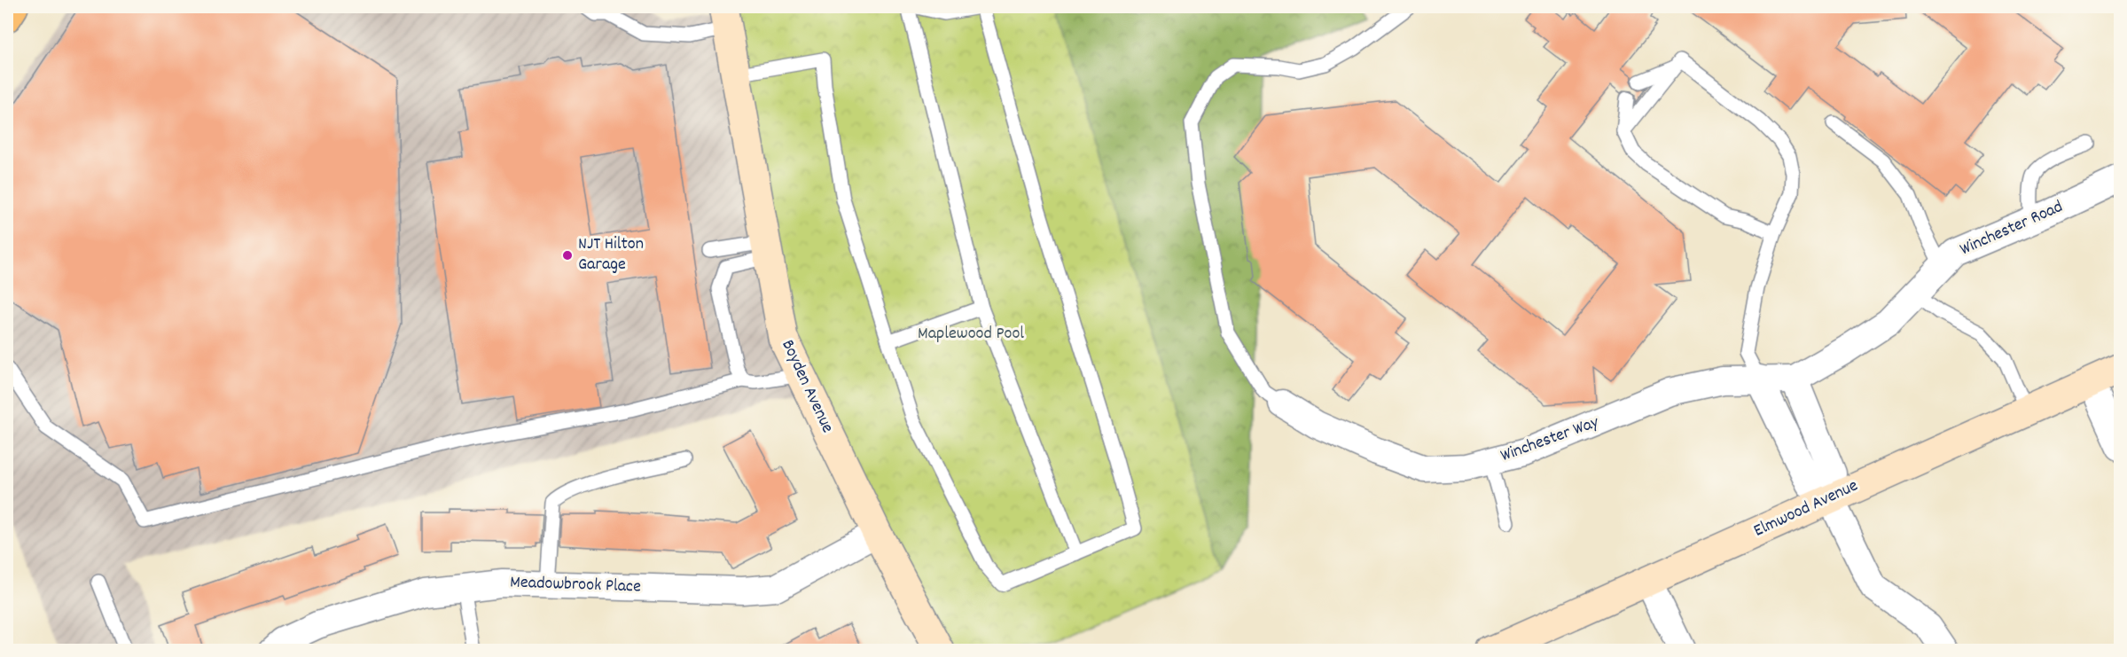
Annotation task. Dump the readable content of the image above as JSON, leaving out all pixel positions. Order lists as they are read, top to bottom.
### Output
{
  "streets": {
    "street": [
      "Winchester Road",
      "Boyden Avenue",
      "Winchester Way",
      "Elmwood Avenue",
      "Meadowbrook Place"
    ]
  },
  "crossings": [
    ["Winchester Road", "Winchester Way"],
    ["Boyden Avenue", "Meadowbrook Place"]
  ],
  "parks": ["Maplewood Pool"],
  "places": ["NJT Hilton Garage"]
}
